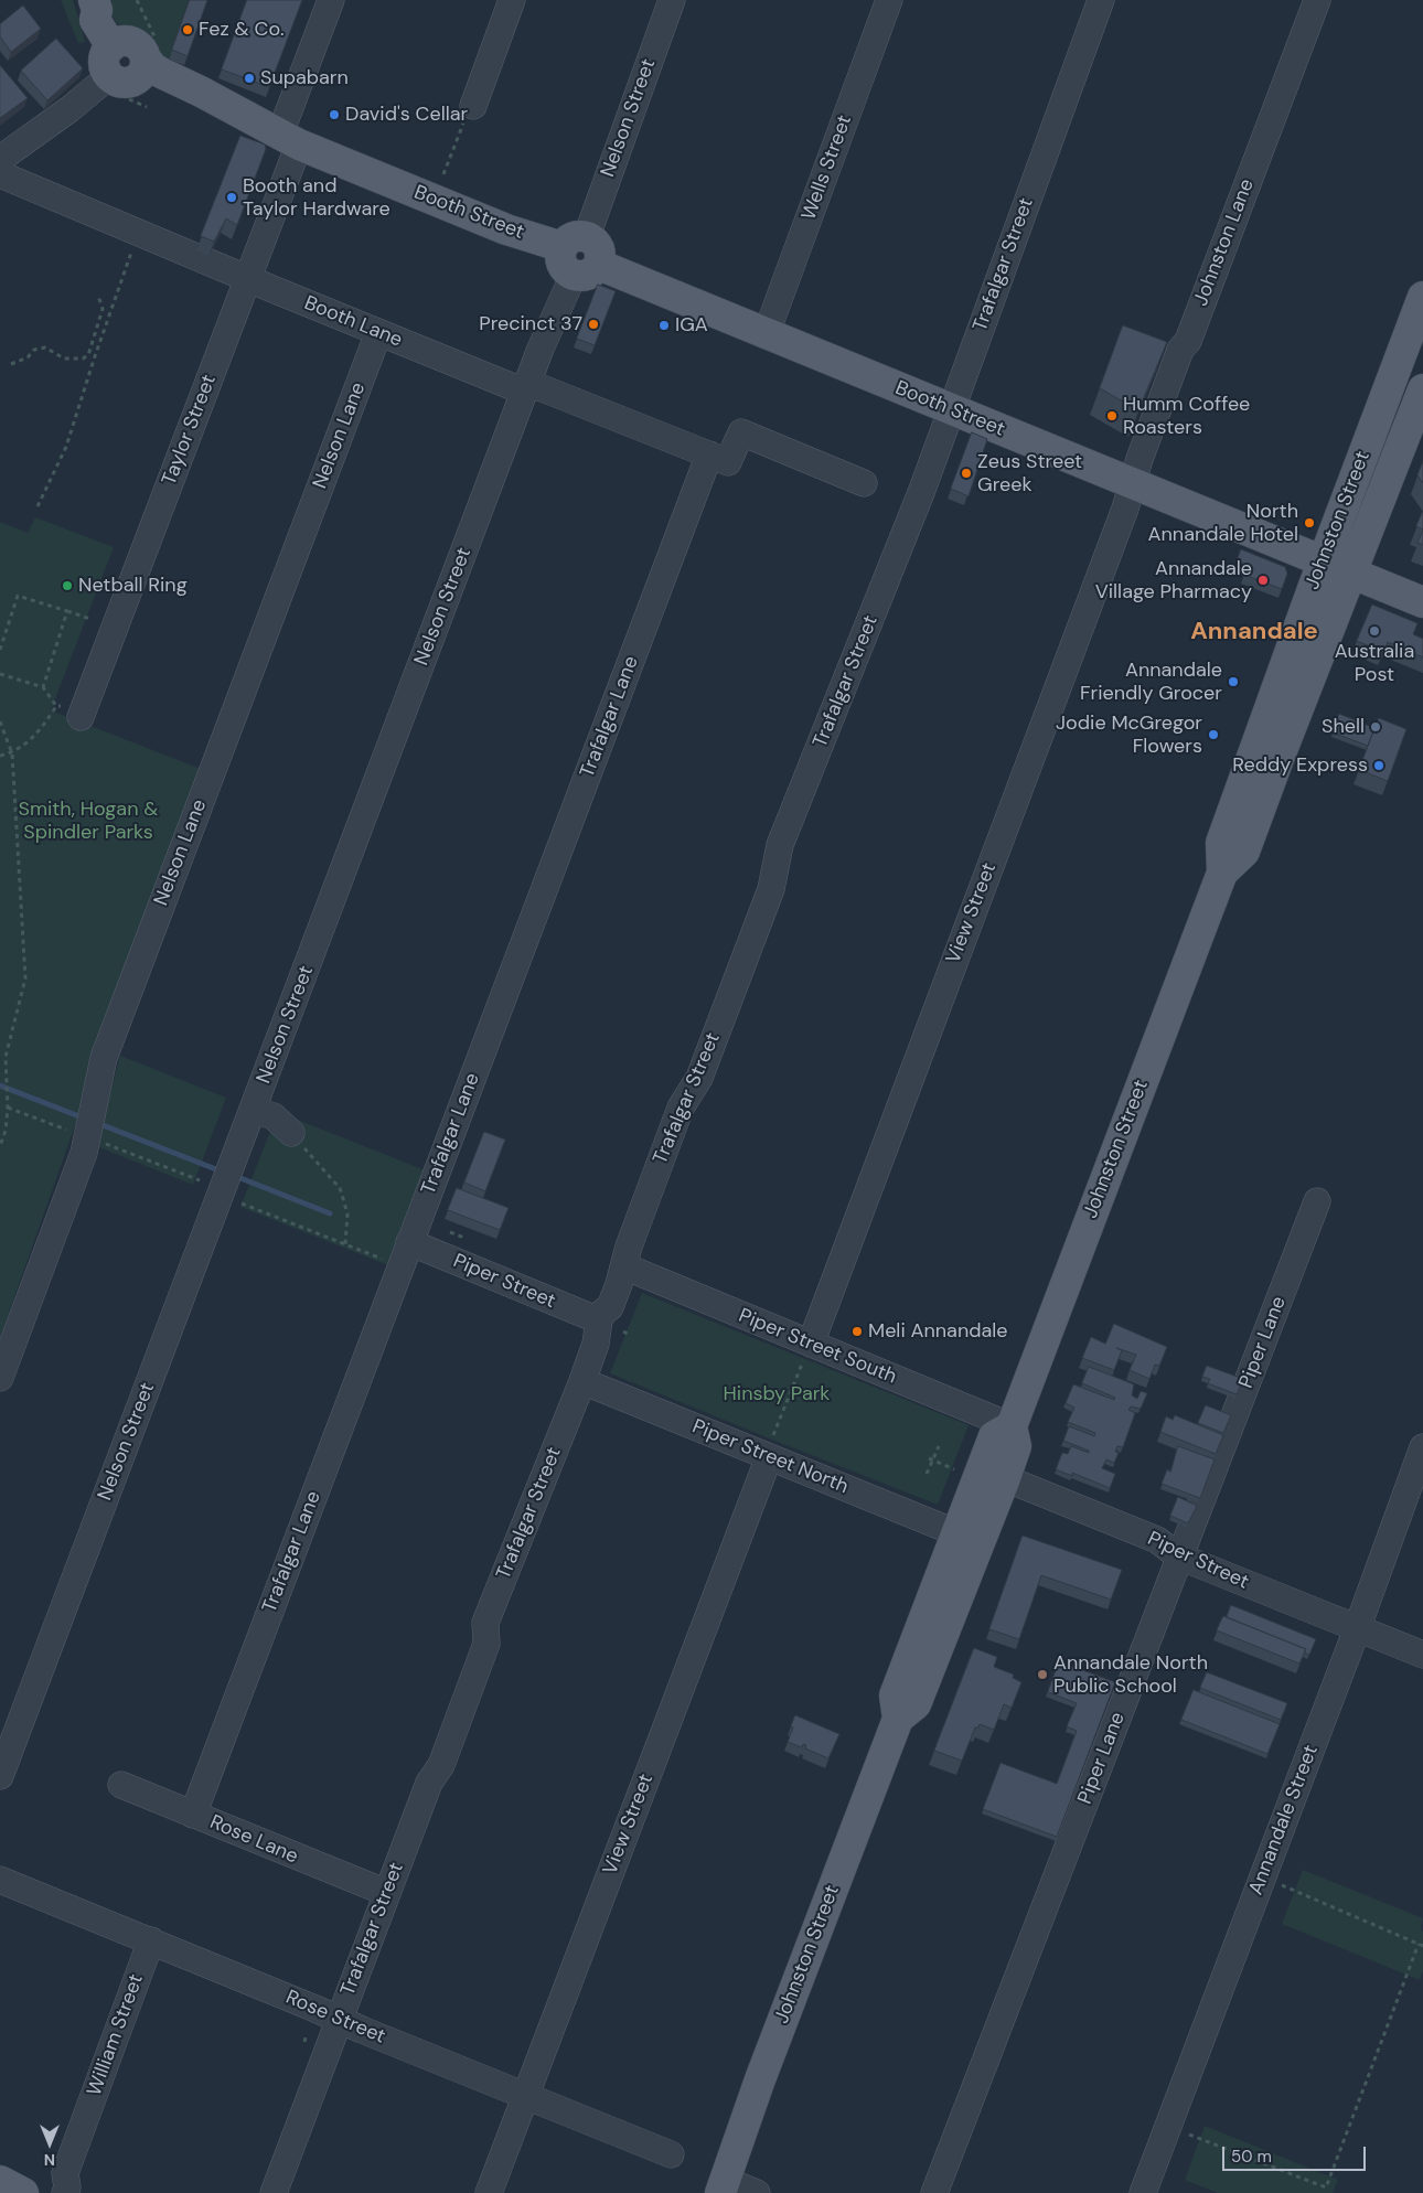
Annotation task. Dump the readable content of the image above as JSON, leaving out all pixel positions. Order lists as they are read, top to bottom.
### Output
{
  "streets": {
    "main road": ["Booth Street", "Johnston Street"],
    "street": [
      "Nelson Street",
      "Wells Street",
      "Johnston Lane",
      "Trafalgar Street",
      "Booth Lane",
      "Taylor Street",
      "Nelson Lane",
      "Trafalgar Lane",
      "View Street",
      "Piper Street",
      "Piper Lane",
      "Piper Street South",
      "Piper Street North",
      "Annandale Street",
      "Rose Lane",
      "Rose Street",
      "William Street"
    ]
  },
  "crossings": [
    ["Nelson Street", "Booth Street"],
    ["Nelson Street", "Booth Lane"],
    ["Wells Street", "Booth Street"],
    ["Booth Street", "Johnston Lane"],
    ["Booth Street", "Trafalgar Street"],
    ["Booth Street", "Taylor Street"],
    ["Booth Street", "Johnston Street"],
    ["Booth Street", "View Street"],
    ["Johnston Lane", "View Street"],
    ["Trafalgar Street", "Piper Street"],
    ["Trafalgar Street", "Piper Street South"],
    ["Trafalgar Street", "Piper Street North"],
    ["Trafalgar Street", "Rose Lane"],
    ["Trafalgar Street", "Rose Street"],
    ["Booth Lane", "Taylor Street"],
    ["Booth Lane", "Nelson Lane"],
    ["Booth Lane", "Trafalgar Lane"],
    ["Johnston Street", "Piper Street"],
    ["Johnston Street", "Piper Street South"],
    ["Johnston Street", "Piper Street North"],
    ["Trafalgar Lane", "Piper Street"],
    ["Trafalgar Lane", "Rose Lane"],
    ["View Street", "Piper Street South"],
    ["View Street", "Piper Street North"],
    ["View Street", "Rose Street"],
    ["Piper Street", "Piper Lane"],
    ["Piper Street", "Annandale Street"],
    ["Rose Street", "William Street"]
  ],
  "districts": ["Annandale"],
  "parks": ["Smith, Hogan & Spindler Parks", "Hinsby Park"],
  "places": [
    "Fez & Co.",
    "Supabarn",
    "David's Cellar",
    "Booth and Taylor Hardware",
    "Precinct 37",
    "IGA",
    "Humm Coffee Roasters",
    "Zeus Street Greek",
    "North Annandale Hotel",
    "Annandale Village Pharmacy",
    "Netball Ring",
    "Australia Post",
    "Annandale Friendly Grocer",
    "Shell",
    "Jodie McGregor Flowers",
    "Reddy Express",
    "Meli Annandale",
    "Annandale North Public School"
  ],
  "scale_bar": "50 m",
  "north": "bottom"
}
